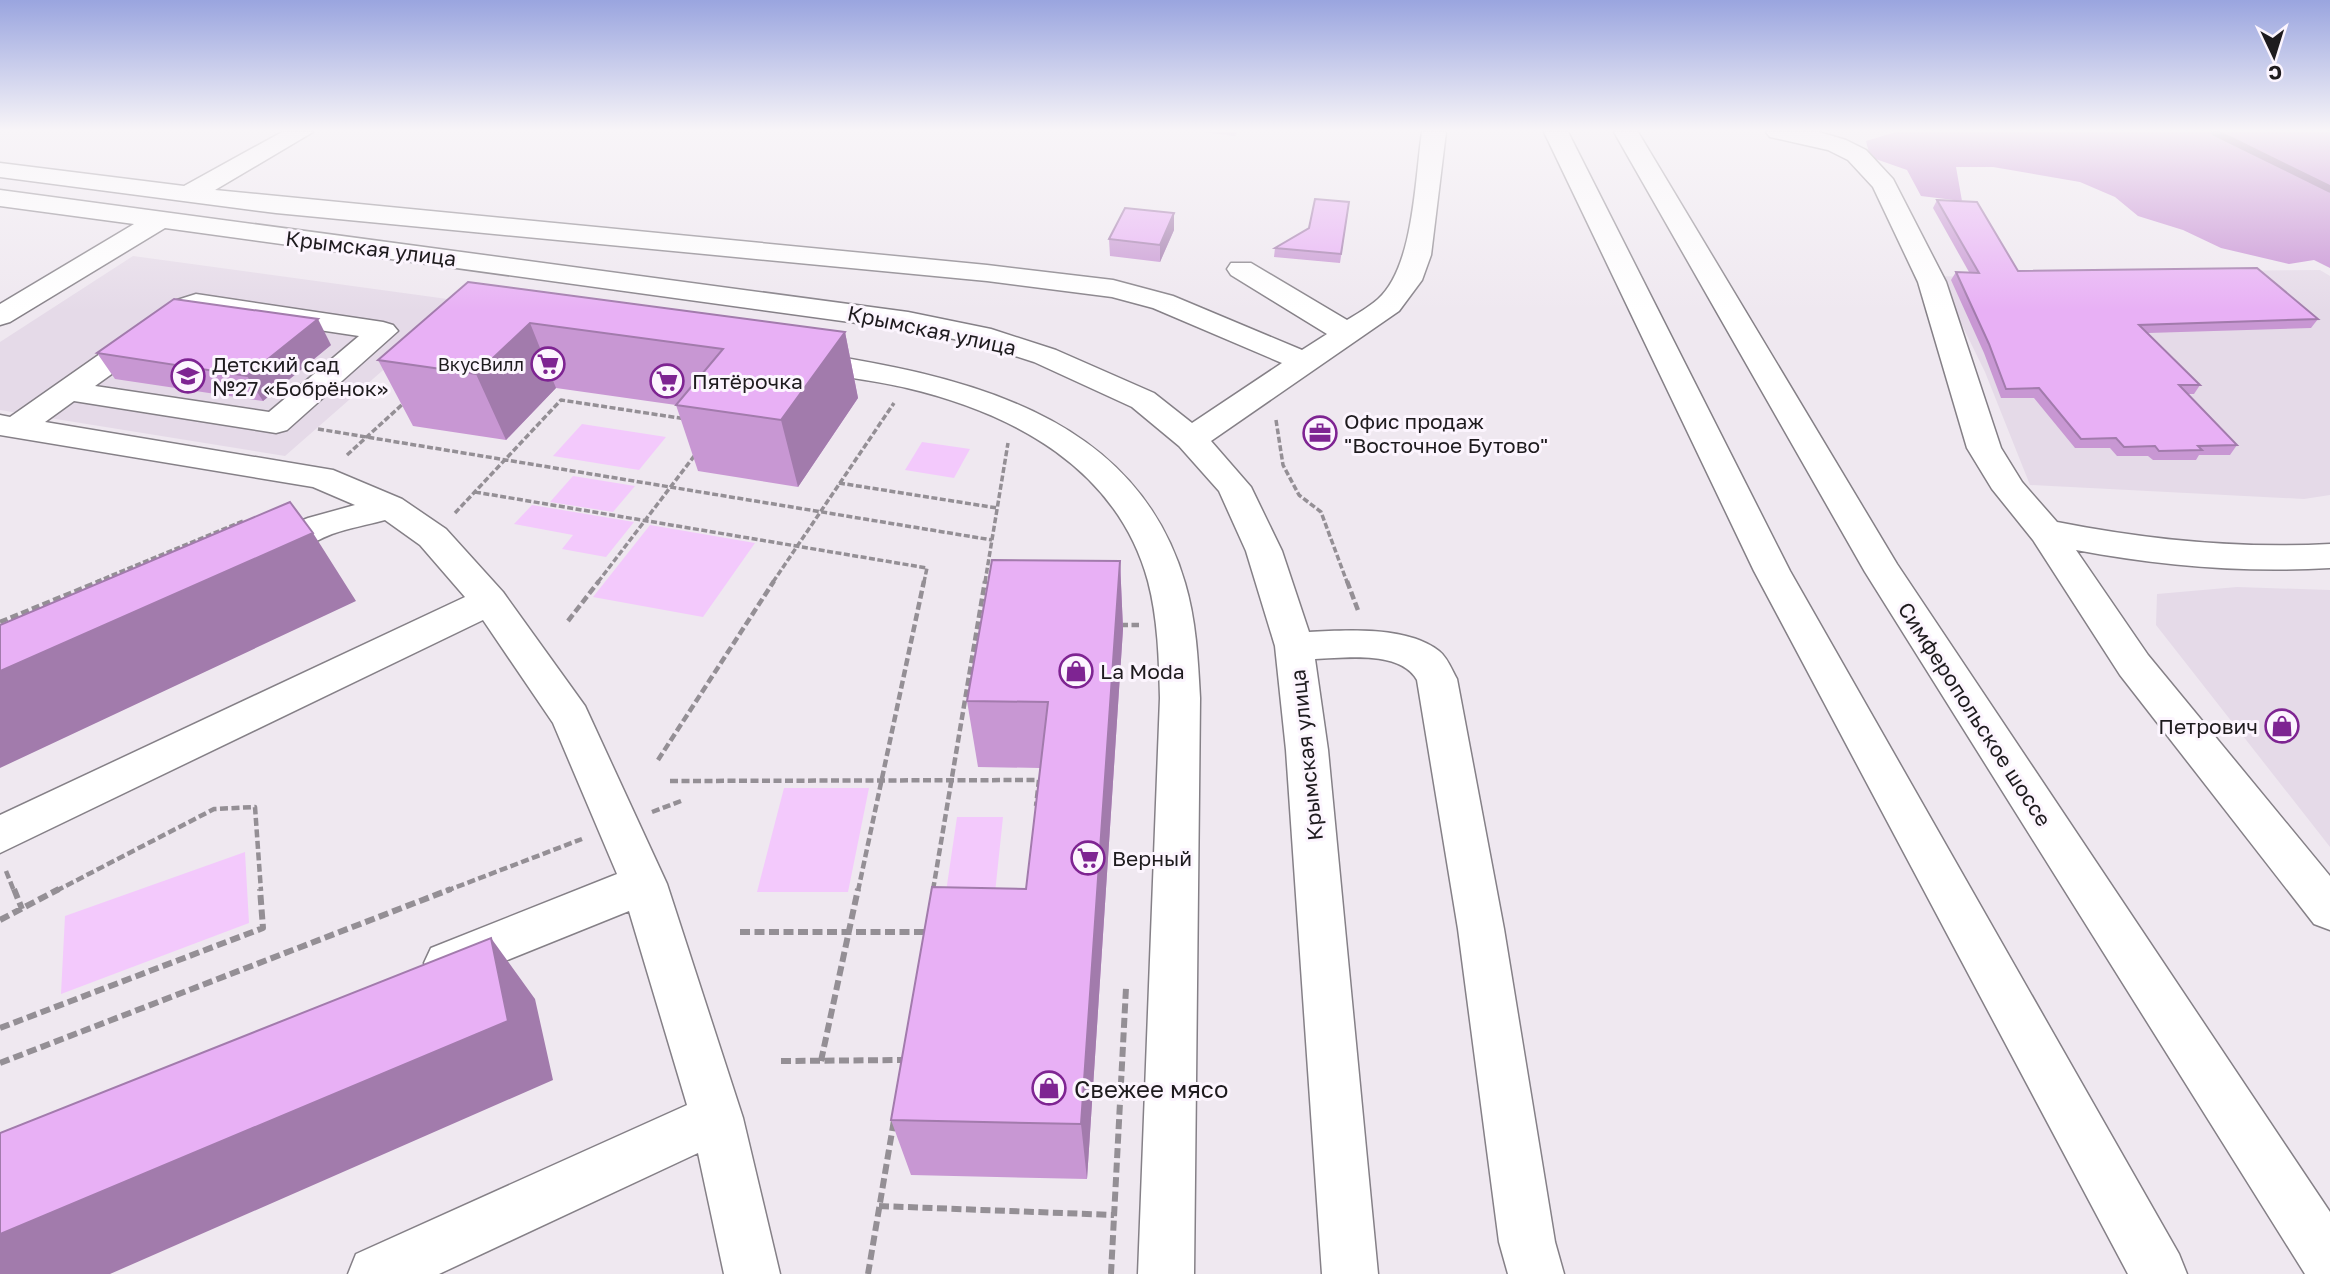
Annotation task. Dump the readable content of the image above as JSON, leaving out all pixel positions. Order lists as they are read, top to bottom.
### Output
{
  "streets": {
    "main road": ["Крымская улица", "Симферопольское шоссе"]
  },
  "places": {
    "supermarket": ["ВкусВилл", "Пятёрочка", "Верный"],
    "school or university": ["Детский сад №27 «Бобрёнок»"],
    "office": ["Офис продаж \"Восточное Бутово\""],
    "shop": ["La Moda", "Петрович", "Свежее мясо"]
  },
  "north": "bottom"
}
